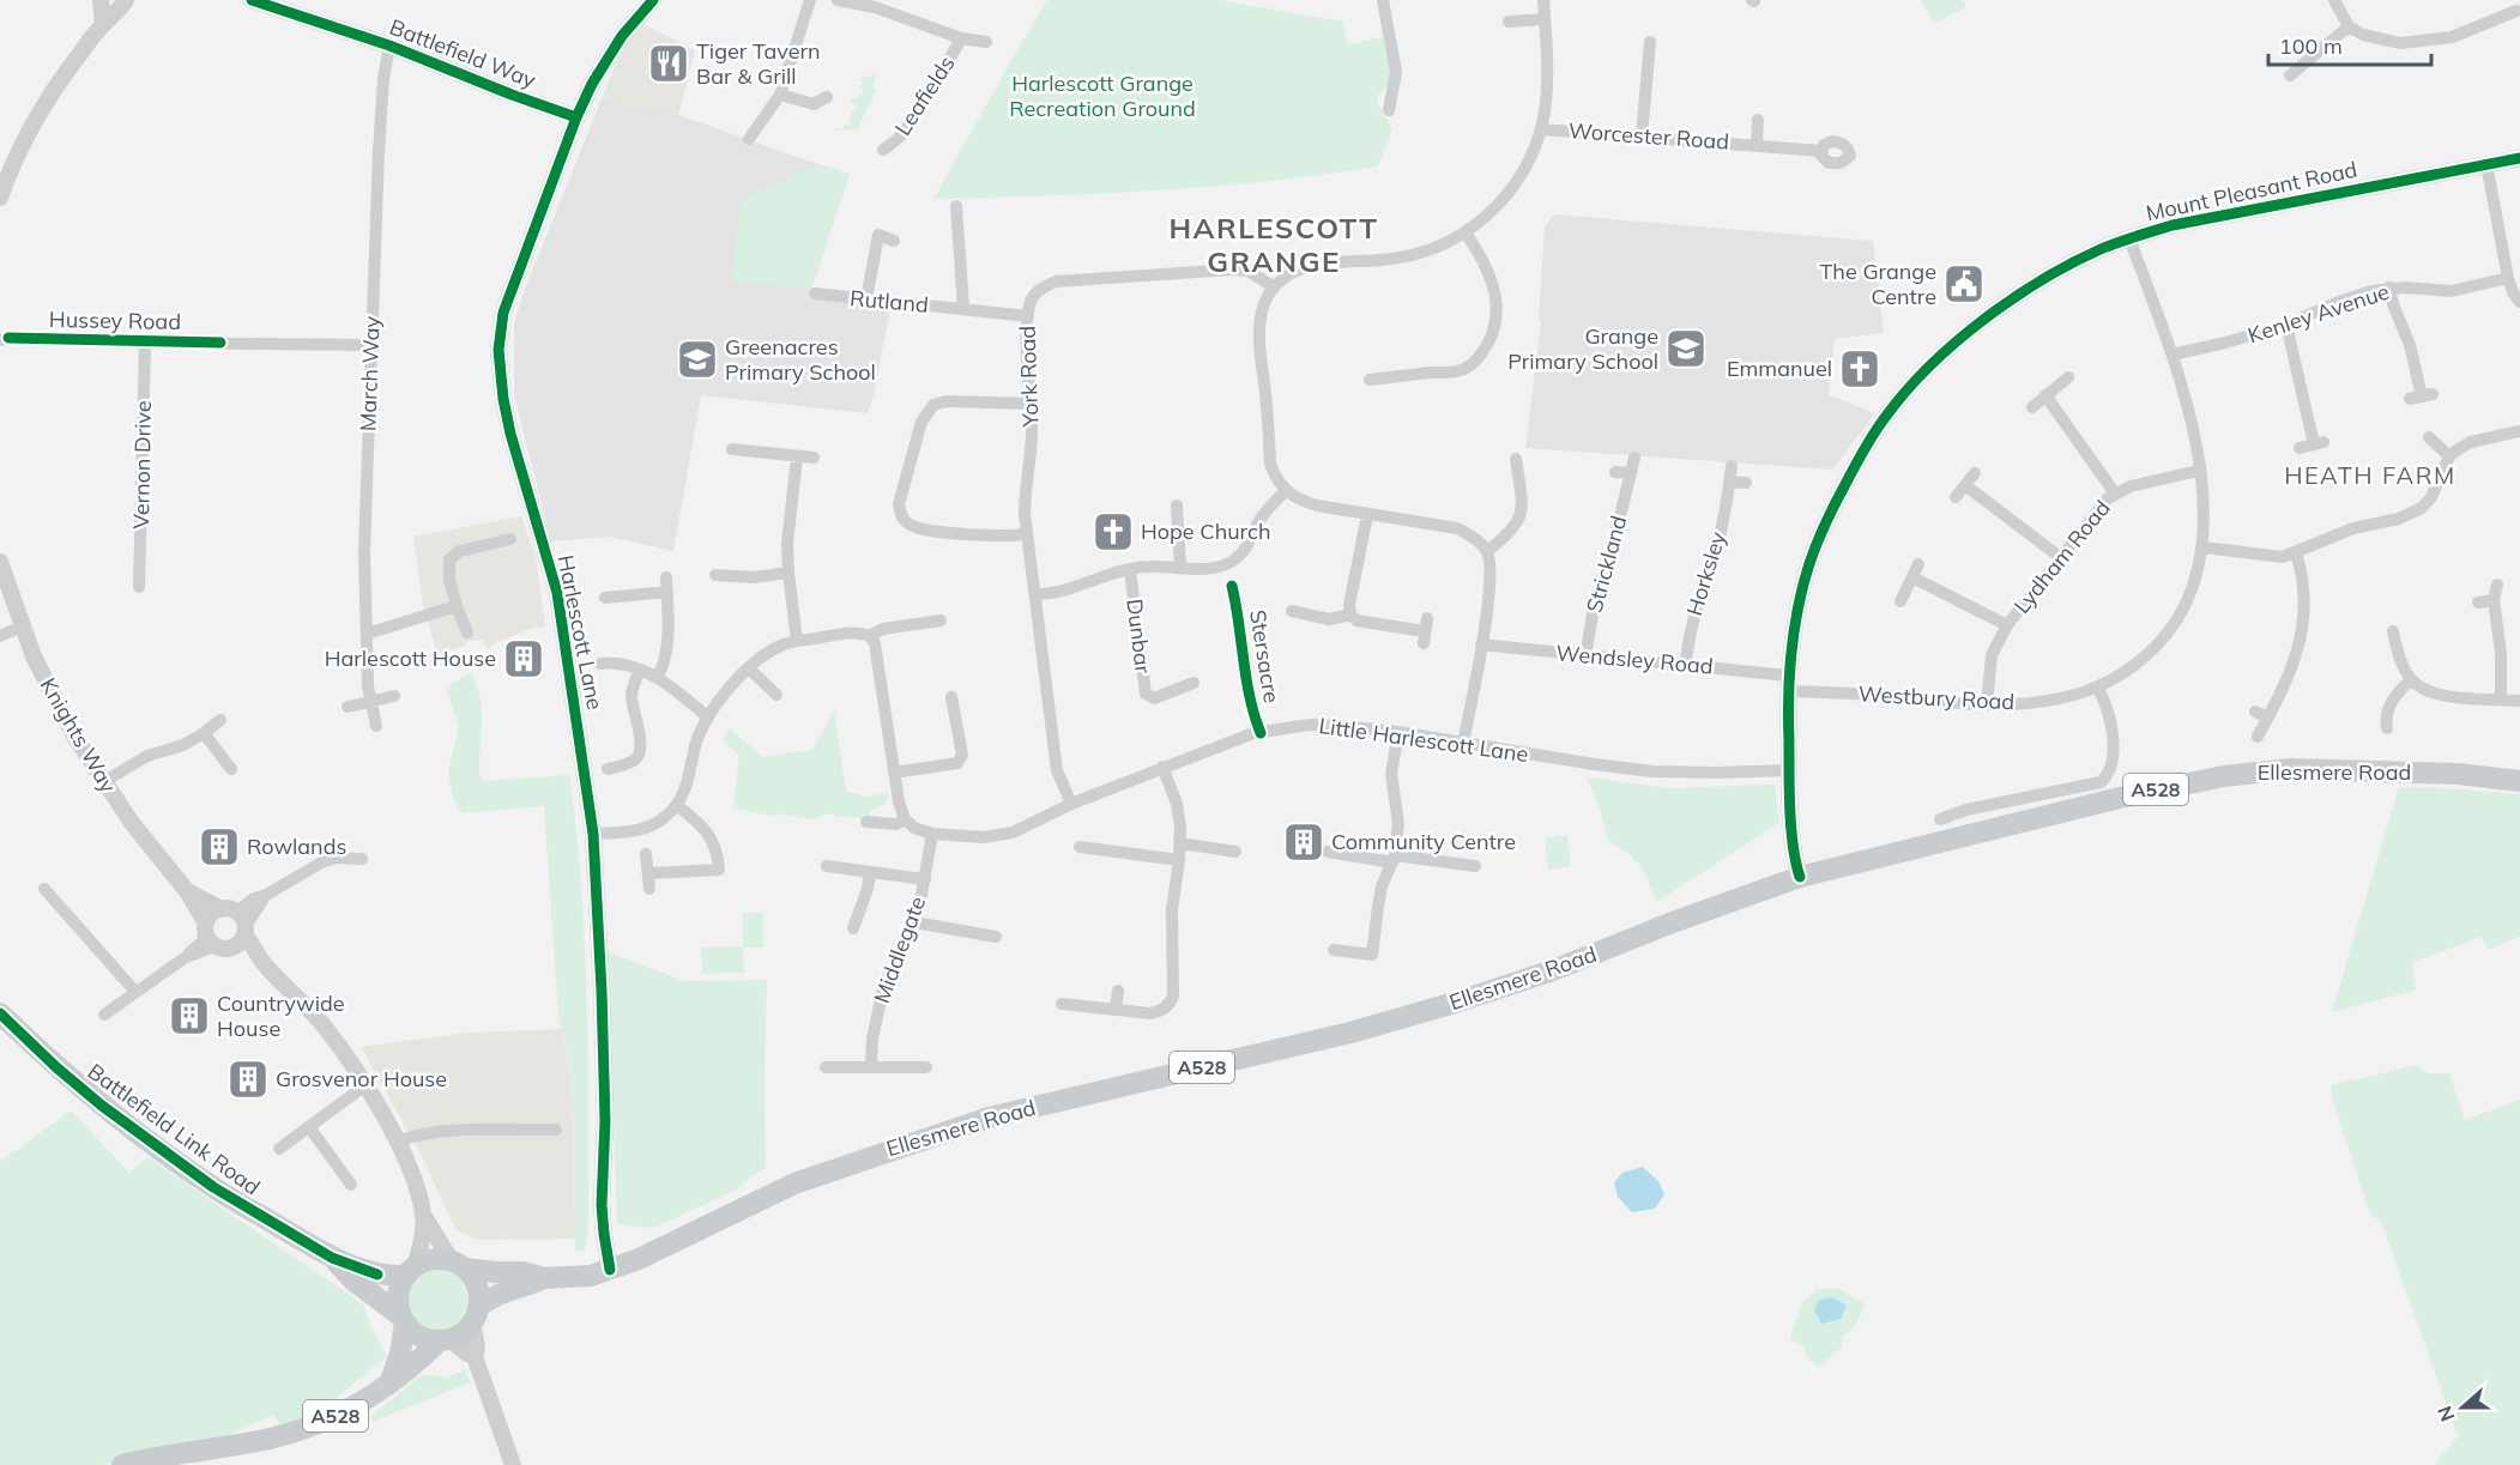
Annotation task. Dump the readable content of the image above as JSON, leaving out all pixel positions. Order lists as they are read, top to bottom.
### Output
{
  "streets": {
    "main road": ["Ellesmere Road", "A528", "Battlefield Link Road"],
    "street": [
      "Battlefield Way",
      "Leafields",
      "Worcester Road",
      "Mount Pleasant Road",
      "Rutland",
      "Kenley Avenue",
      "Hussey Road",
      "March Way",
      "York Road",
      "Vernon Drive",
      "Lydham Road",
      "Strickland",
      "Horksley",
      "Harlescott Lane",
      "Dunbar",
      "Stersacre",
      "Wendsley Road",
      "Westbury Road",
      "Knights Way",
      "Little Harlescott Lane",
      "Middlegate"
    ]
  },
  "crossings": [
    ["Battlefield Way", "March Way"],
    ["Battlefield Way", "Harlescott Lane"],
    ["Mount Pleasant Road", "Wendsley Road"],
    ["Mount Pleasant Road", "Westbury Road"],
    ["Mount Pleasant Road", "Little Harlescott Lane"],
    ["Mount Pleasant Road", "Ellesmere Road"],
    ["Rutland", "York Road"],
    ["Kenley Avenue", "Westbury Road"],
    ["Hussey Road", "March Way"],
    ["Hussey Road", "Vernon Drive"],
    ["York Road", "Little Harlescott Lane"],
    ["Lydham Road", "Westbury Road"],
    ["Strickland", "Wendsley Road"],
    ["Horksley", "Wendsley Road"],
    ["Harlescott Lane", "Ellesmere Road"],
    ["Wendsley Road", "Westbury Road"],
    ["Knights Way", "Ellesmere Road"],
    ["Knights Way", "A528"],
    ["Knights Way", "Battlefield Link Road"],
    ["Little Harlescott Lane", "Middlegate"],
    ["Ellesmere Road", "A528"],
    ["Ellesmere Road", "Battlefield Link Road"],
    ["A528", "Battlefield Link Road"]
  ],
  "districts": ["HARLESCOTT GRANGE", "HEATH FARM"],
  "parks": ["Harlescott Grange Recreation Ground"],
  "places": {
    "restaurant": ["Tiger Tavern Bar & Grill"],
    "public building": ["The Grange Centre"],
    "school or university": ["Grange Primary School", "Greenacres Primary School"],
    "church": ["Emmanuel", "Hope Church"],
    "building": [
      "Harlescott House",
      "Community Centre",
      "Rowlands",
      "Countrywide House",
      "Grosvenor House"
    ]
  },
  "scale_bar": "100 m",
  "north": "left"
}
